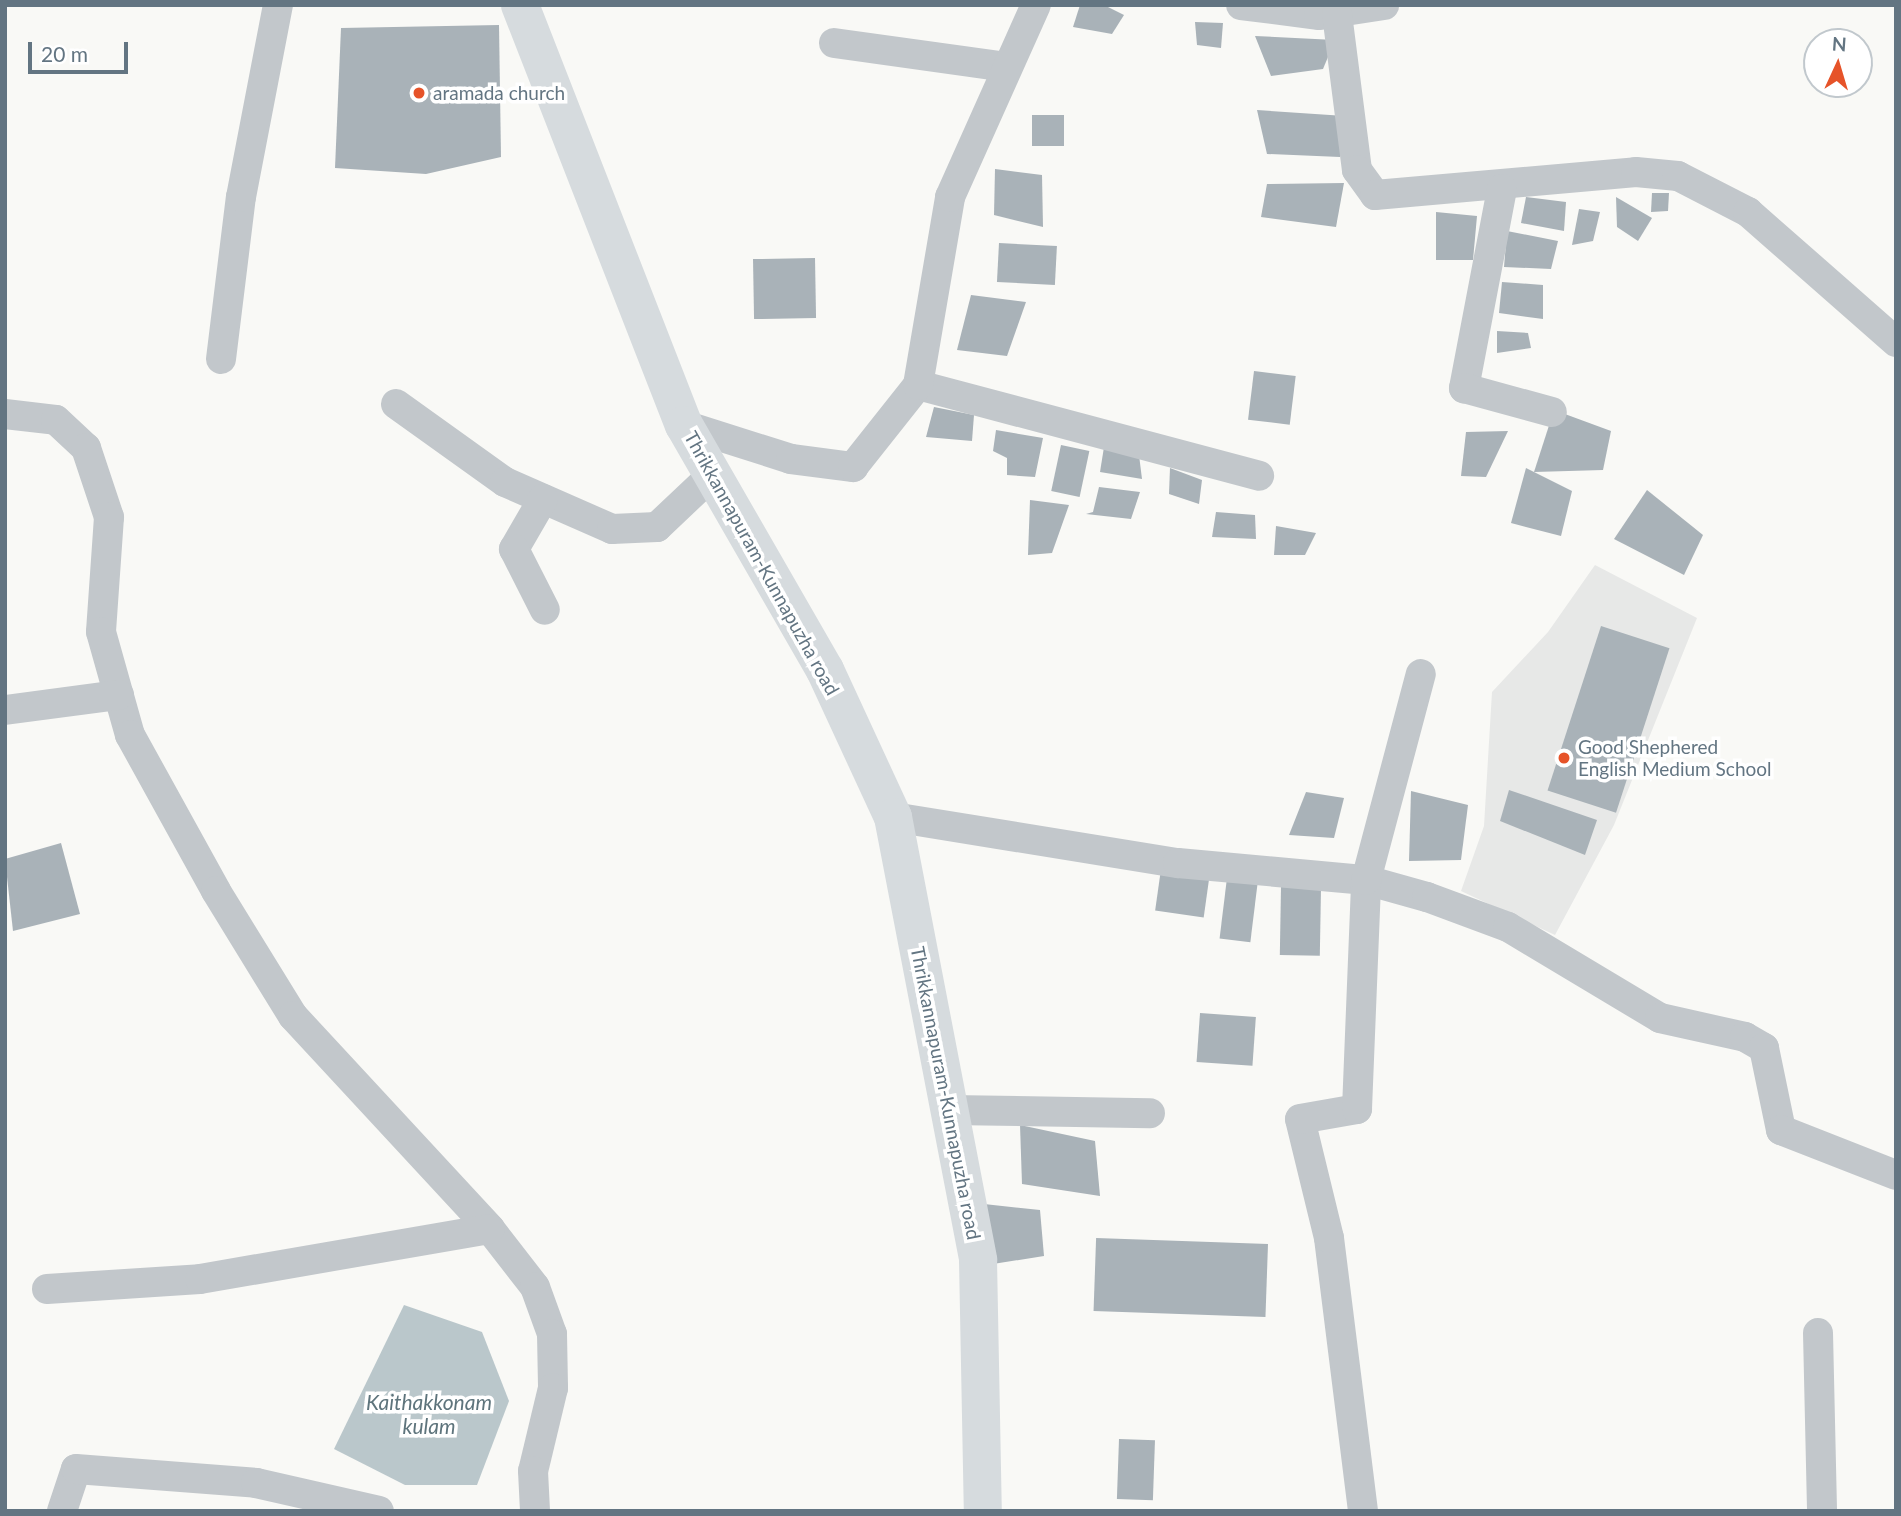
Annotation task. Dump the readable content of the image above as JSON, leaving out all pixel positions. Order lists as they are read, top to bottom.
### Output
{
  "streets": {
    "street": ["Thrikkannapuram-Kunnapuzha road"]
  },
  "water": ["Kaithakkonam kulam"],
  "places": ["aramada church", "Good Shephered English Medium School"],
  "scale_bar": "20 m",
  "north": "top"
}
